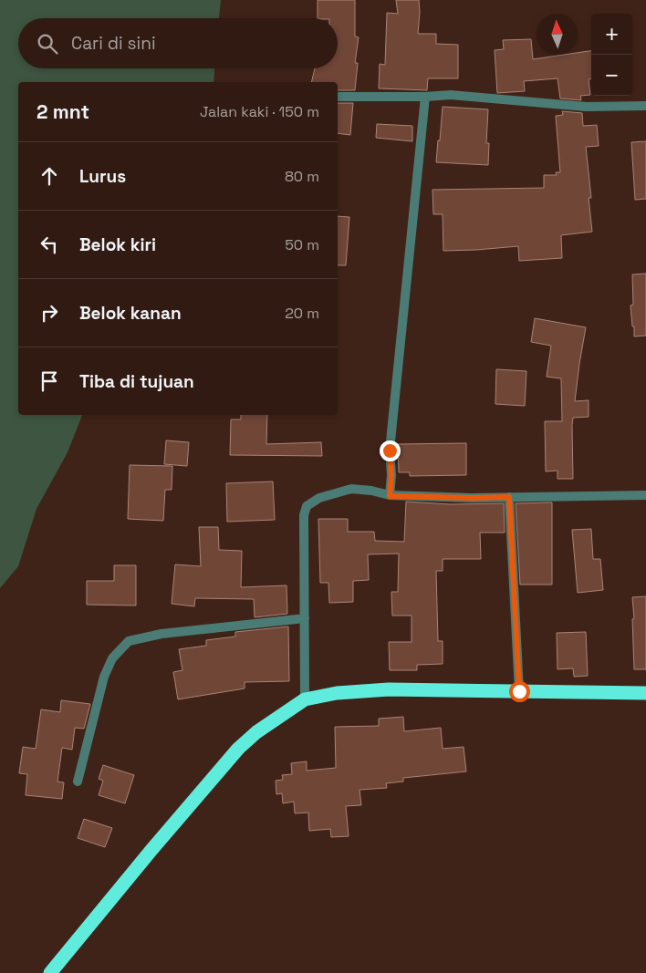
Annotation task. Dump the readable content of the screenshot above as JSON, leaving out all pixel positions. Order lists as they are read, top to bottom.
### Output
{
  "north": "top",
  "page": {
    "map_buttons": ["+", "−"],
    "search": "Cari di sini",
    "heading": ["2 mnt", "Jalan kaki · 150 m"],
    "list": [
      ["Lurus", "80 m"],
      ["Belok kiri", "50 m"],
      ["Belok kanan", "20 m"],
      "Tiba di tujuan"
    ]
  }
}
